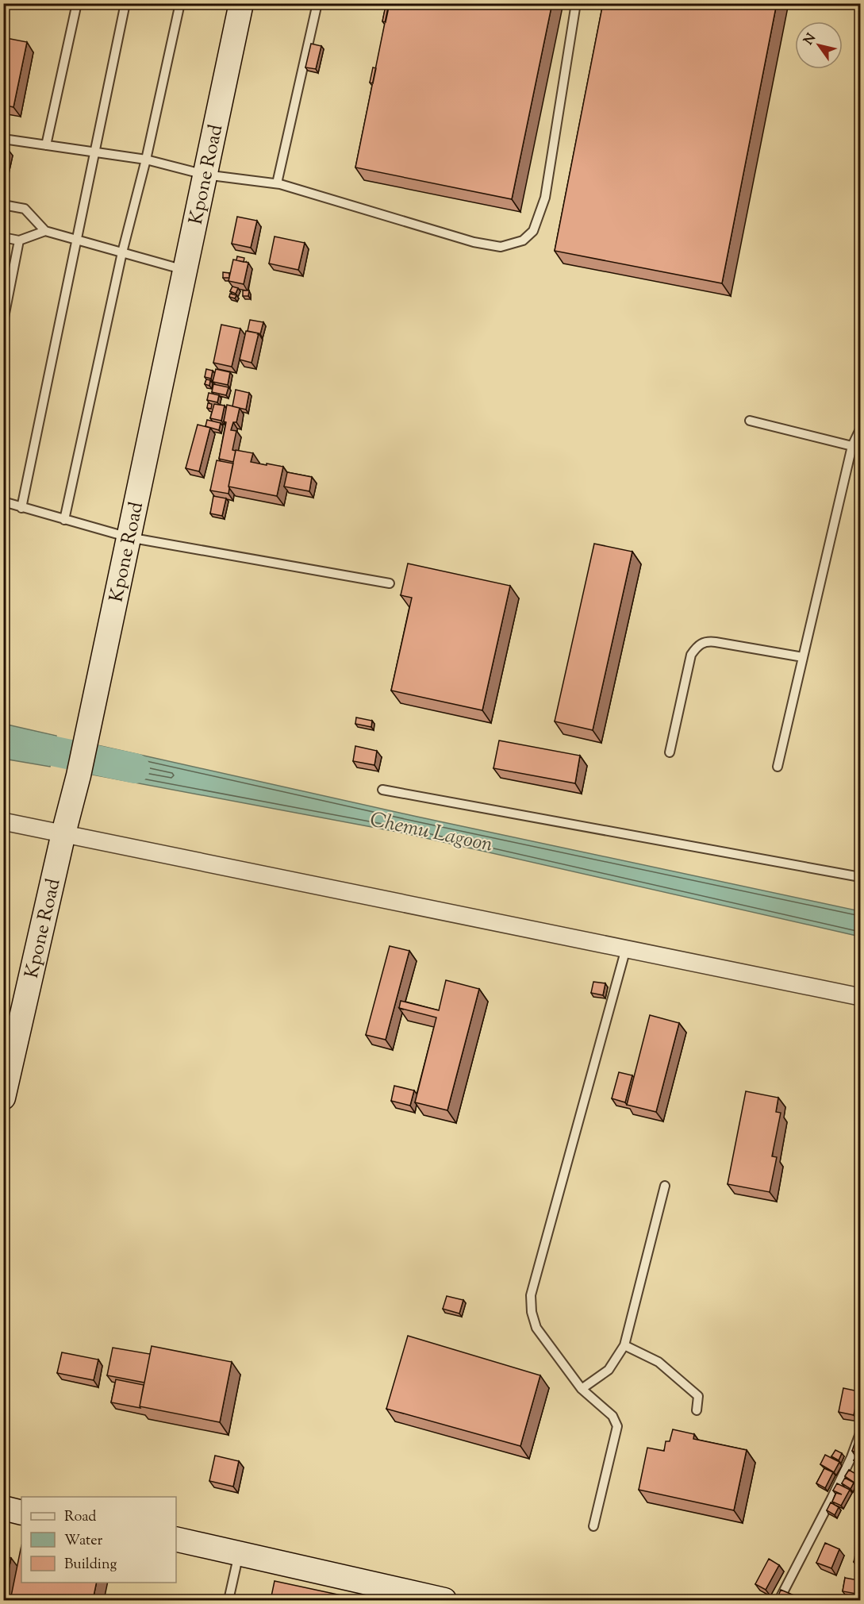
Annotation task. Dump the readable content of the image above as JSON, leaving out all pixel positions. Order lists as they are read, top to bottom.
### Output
{
  "streets": {
    "main road": ["Kpone Road"]
  },
  "water": ["Chemu Lagoon"],
  "legend": ["Road", "Water", "Building"],
  "north": "top left"
}
